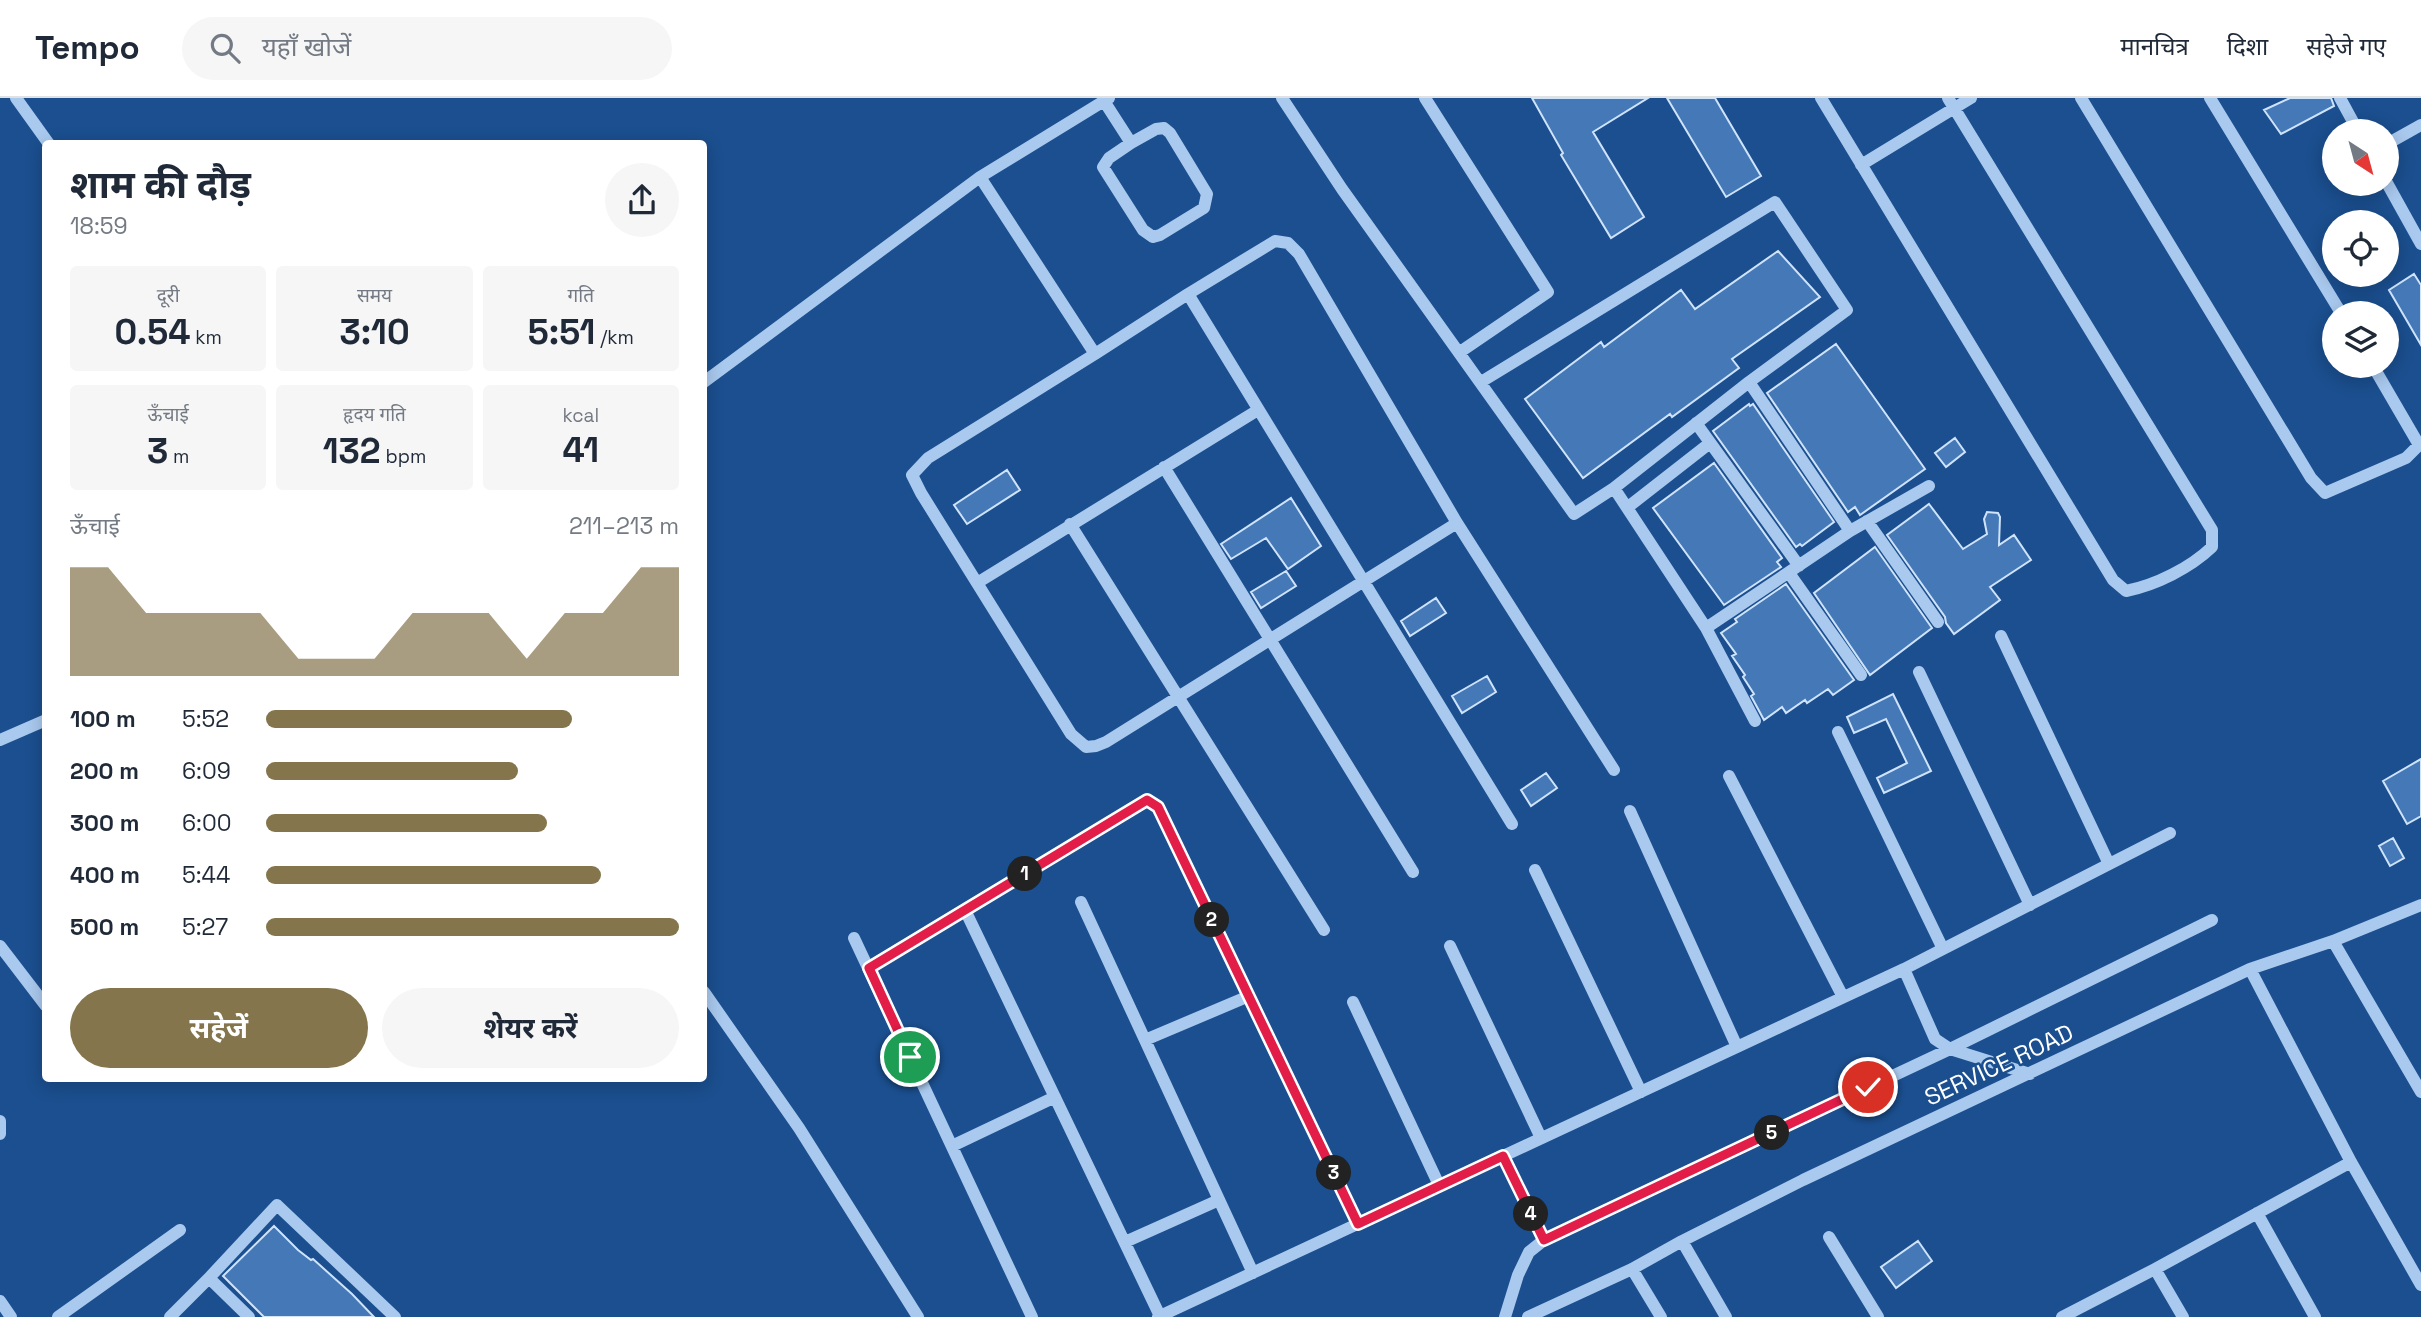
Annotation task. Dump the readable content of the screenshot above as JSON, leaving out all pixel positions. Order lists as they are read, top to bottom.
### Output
{
  "streets": {
    "street": ["SERVICE ROAD"]
  },
  "north": "bottom right",
  "page": {
    "header": "Tempo",
    "search": "यहाँ खोजें",
    "nav": ["मानचित्र", "दिशा", "सहेजे गए"],
    "heading": ["शाम की दौड़", "18:59"],
    "stats": [
      ["दूरी", "0.54 km"],
      ["समय", "3:10"],
      ["गति", "5:51 /km"],
      ["ऊँचाई", "3 m"],
      ["हृदय गति", "132 bpm"],
      ["kcal", "41"]
    ],
    "chart": ["ऊँचाई", "211–213 m"],
    "list": [
      {
        "name": "100 m",
        "note": "5:52"
      },
      {
        "name": "200 m",
        "note": "6:09"
      },
      {
        "name": "300 m",
        "note": "6:00"
      },
      {
        "name": "400 m",
        "note": "5:44"
      },
      {
        "name": "500 m",
        "note": "5:27"
      }
    ],
    "pins": [
      "1",
      "2",
      "5",
      "3",
      "4"
    ],
    "buttons": ["सहेजें", "शेयर करें"]
  }
}
